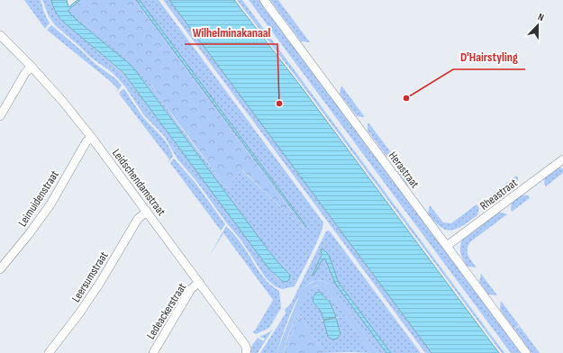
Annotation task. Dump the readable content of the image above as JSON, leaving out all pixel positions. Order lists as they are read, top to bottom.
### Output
{
  "streets": {
    "street": [
      "Herastraat",
      "Leidschendamstraat",
      "Rheastraat",
      "Leimuidenstraat",
      "Leersumstraat",
      "Ledeackerstraat"
    ]
  },
  "crossings": [
    ["Herastraat", "Rheastraat"],
    ["Leidschendamstraat", "Leimuidenstraat"],
    ["Leidschendamstraat", "Leersumstraat"],
    ["Leidschendamstraat", "Ledeackerstraat"]
  ],
  "places": ["D'Hairstyling", "Wilhelminakanaal"],
  "north": "top"
}
